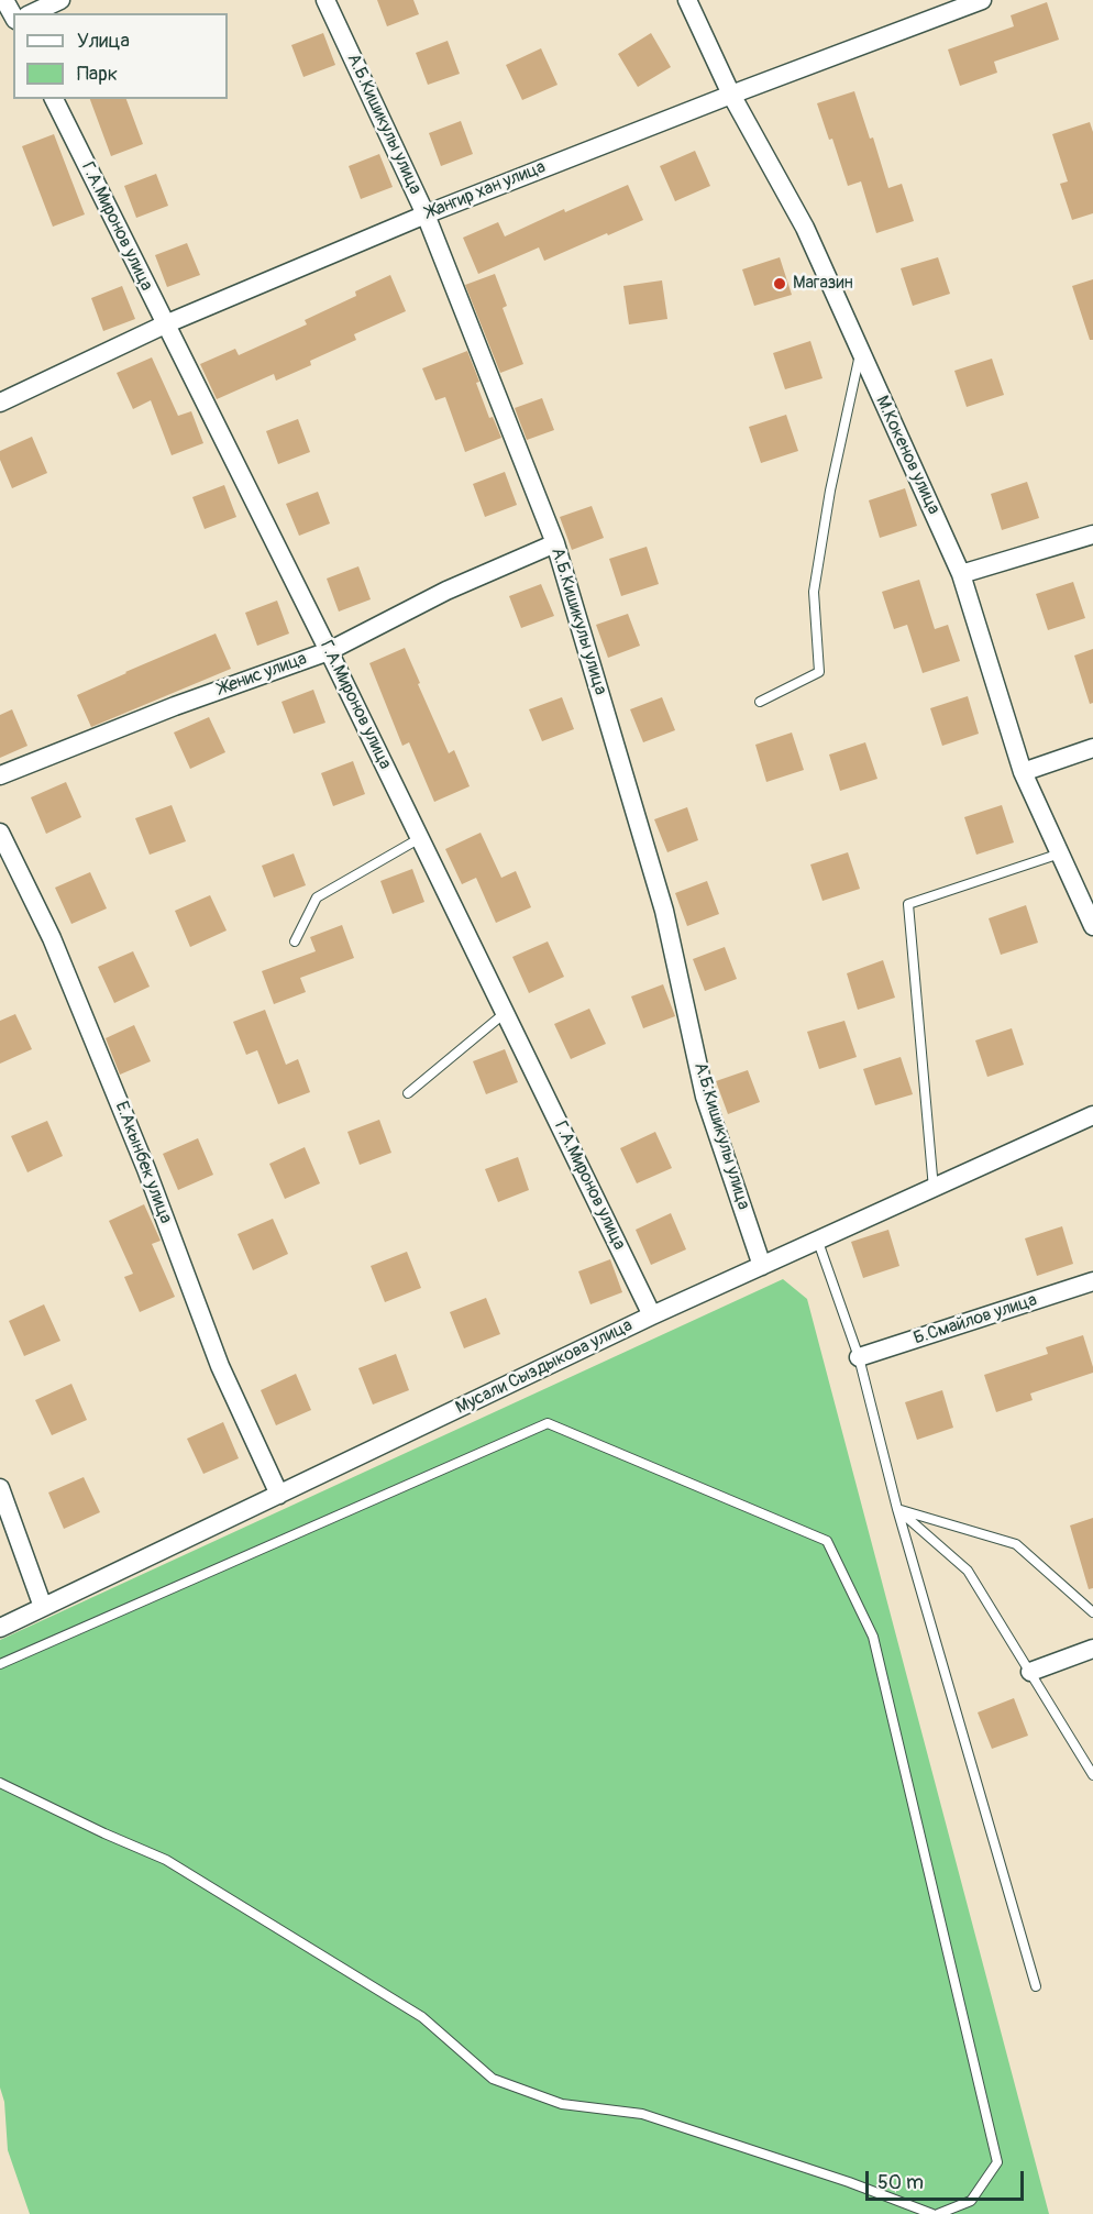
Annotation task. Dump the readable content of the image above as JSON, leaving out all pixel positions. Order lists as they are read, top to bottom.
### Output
{
  "streets": {
    "street": [
      "А.Б.Кишикулы улица",
      "Жангир хан улица",
      "Г.А.Миронов улица",
      "М.Кокенов улица",
      "Женис улица",
      "Е.Акынбек улица",
      "Б.Смайлов улица",
      "Мусали Сыздыкова улица"
    ]
  },
  "crossings": [
    ["А.Б.Кишикулы улица", "Жангир хан улица"],
    ["А.Б.Кишикулы улица", "Женис улица"],
    ["А.Б.Кишикулы улица", "Мусали Сыздыкова улица"],
    ["Жангир хан улица", "Г.А.Миронов улица"],
    ["Жангир хан улица", "М.Кокенов улица"],
    ["Г.А.Миронов улица", "Женис улица"],
    ["Г.А.Миронов улица", "Мусали Сыздыкова улица"],
    ["Е.Акынбек улица", "Мусали Сыздыкова улица"]
  ],
  "places": ["Магазин"],
  "legend": ["Улица", "Парк"],
  "scale_bar": "50 m"
}
